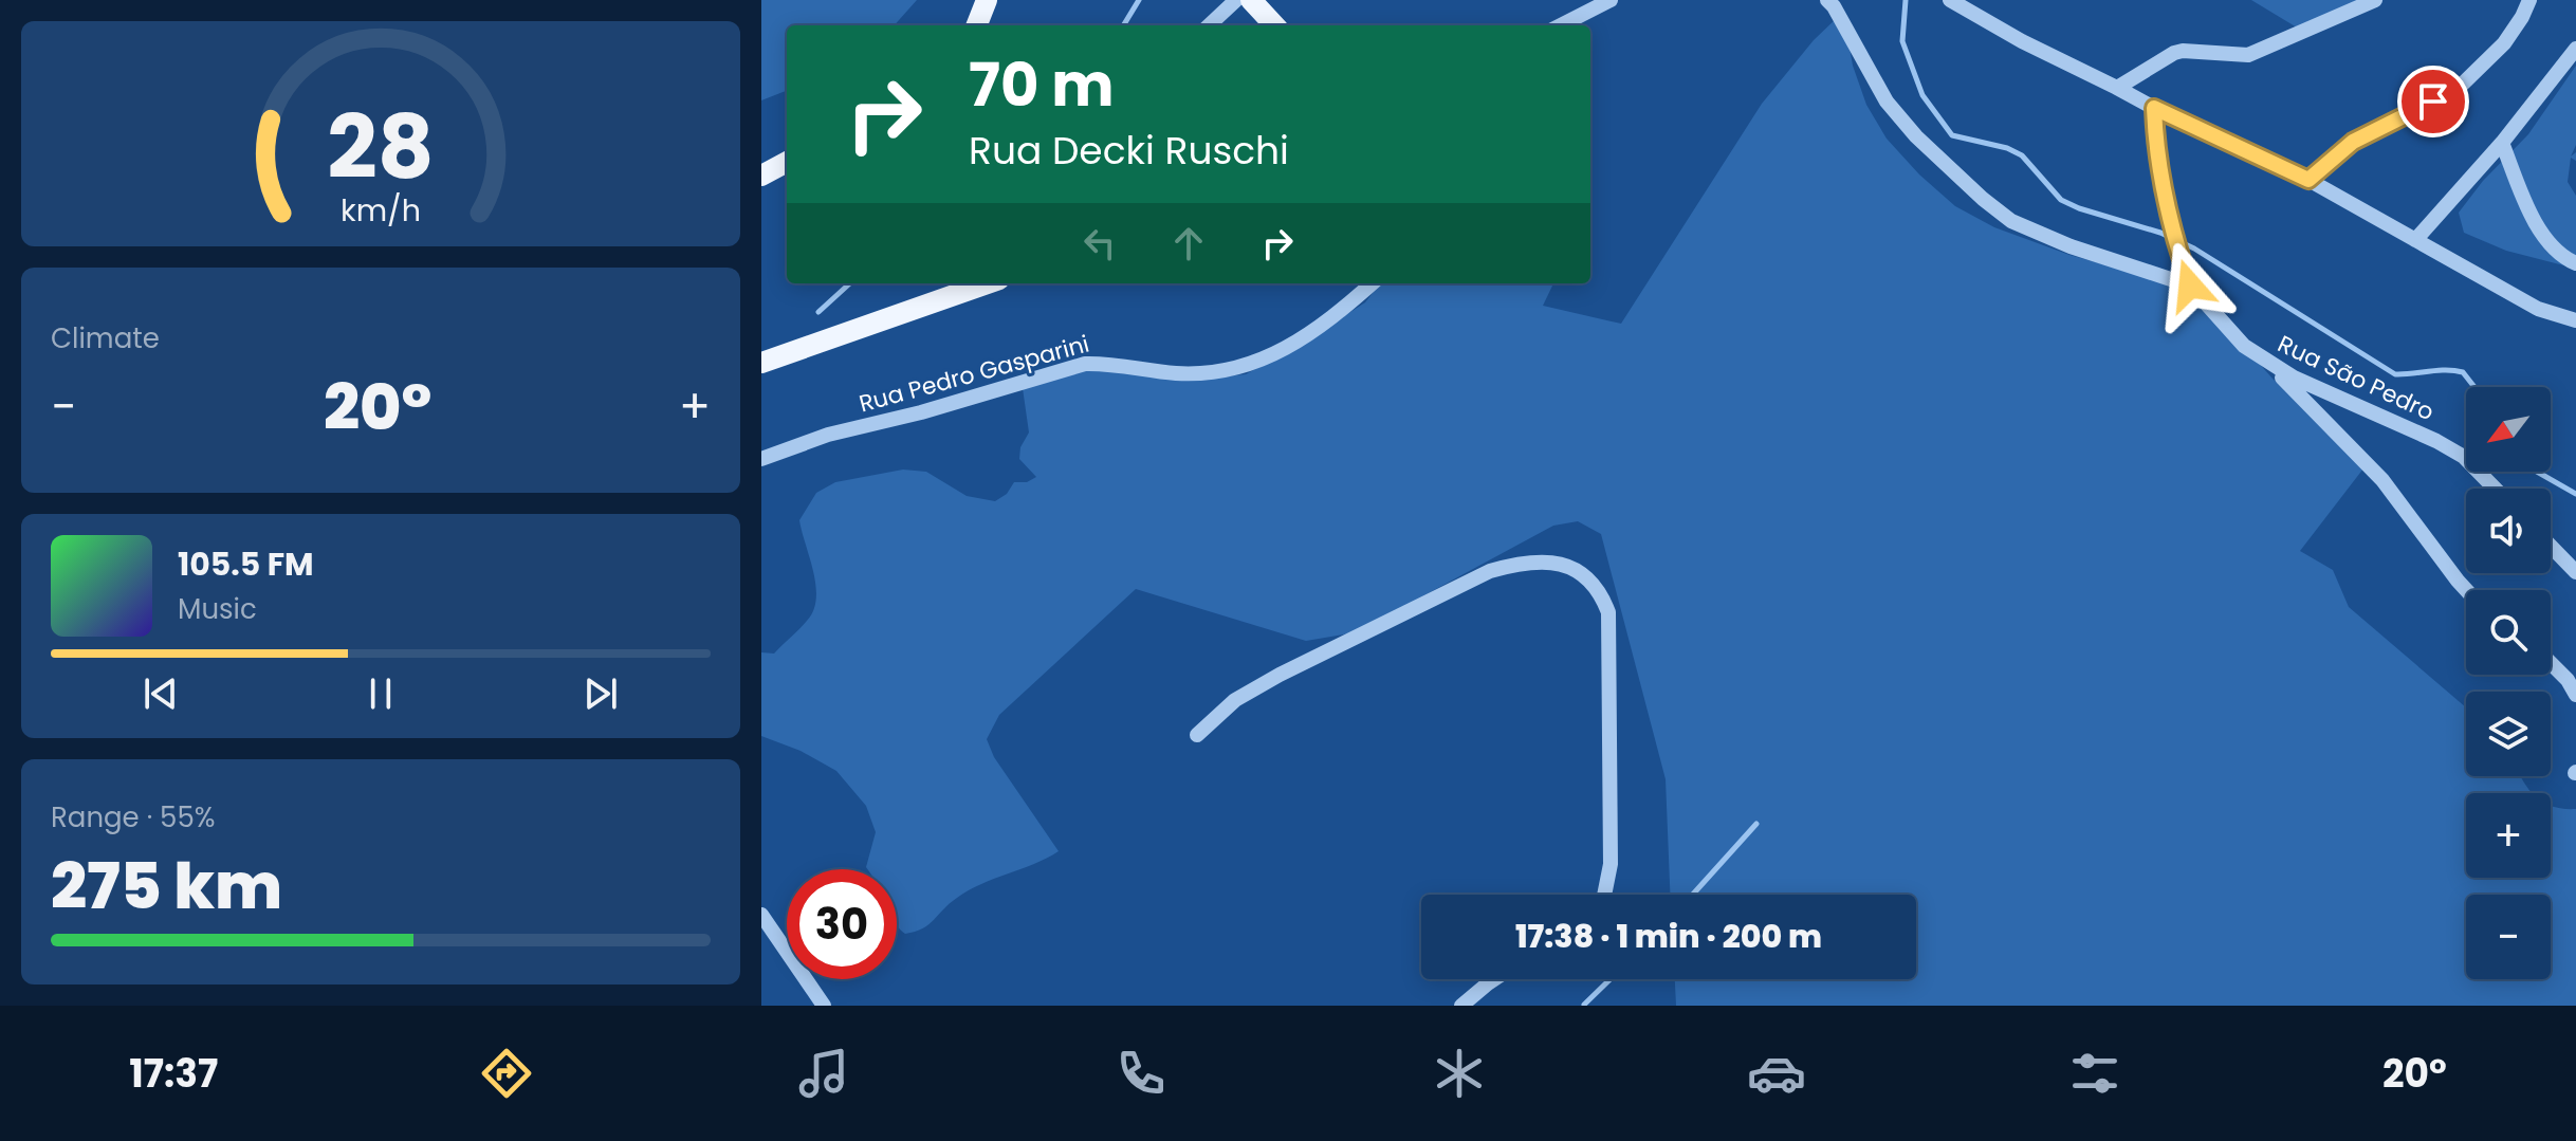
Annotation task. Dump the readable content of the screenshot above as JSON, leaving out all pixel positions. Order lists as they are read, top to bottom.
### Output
{
  "streets": {
    "street": ["Rua Pedro Gasparini", "Rua São Pedro"]
  },
  "north": "bottom left",
  "page": {
    "turn": ["70 m", "Rua Decki Ruschi"],
    "tile": [
      "Climate",
      ["Range · 55%", "275 km"]
    ],
    "heat": ["−", "20°", "+"],
    "map_buttons": ["+", "−"],
    "song": ["105.5 FM", "Music"],
    "limit": "30",
    "trip": "17:38 · 1 min · 200 m",
    "tabs": ["17:37", "20°"],
    "gauge": ["28", "km/h"]
  }
}
